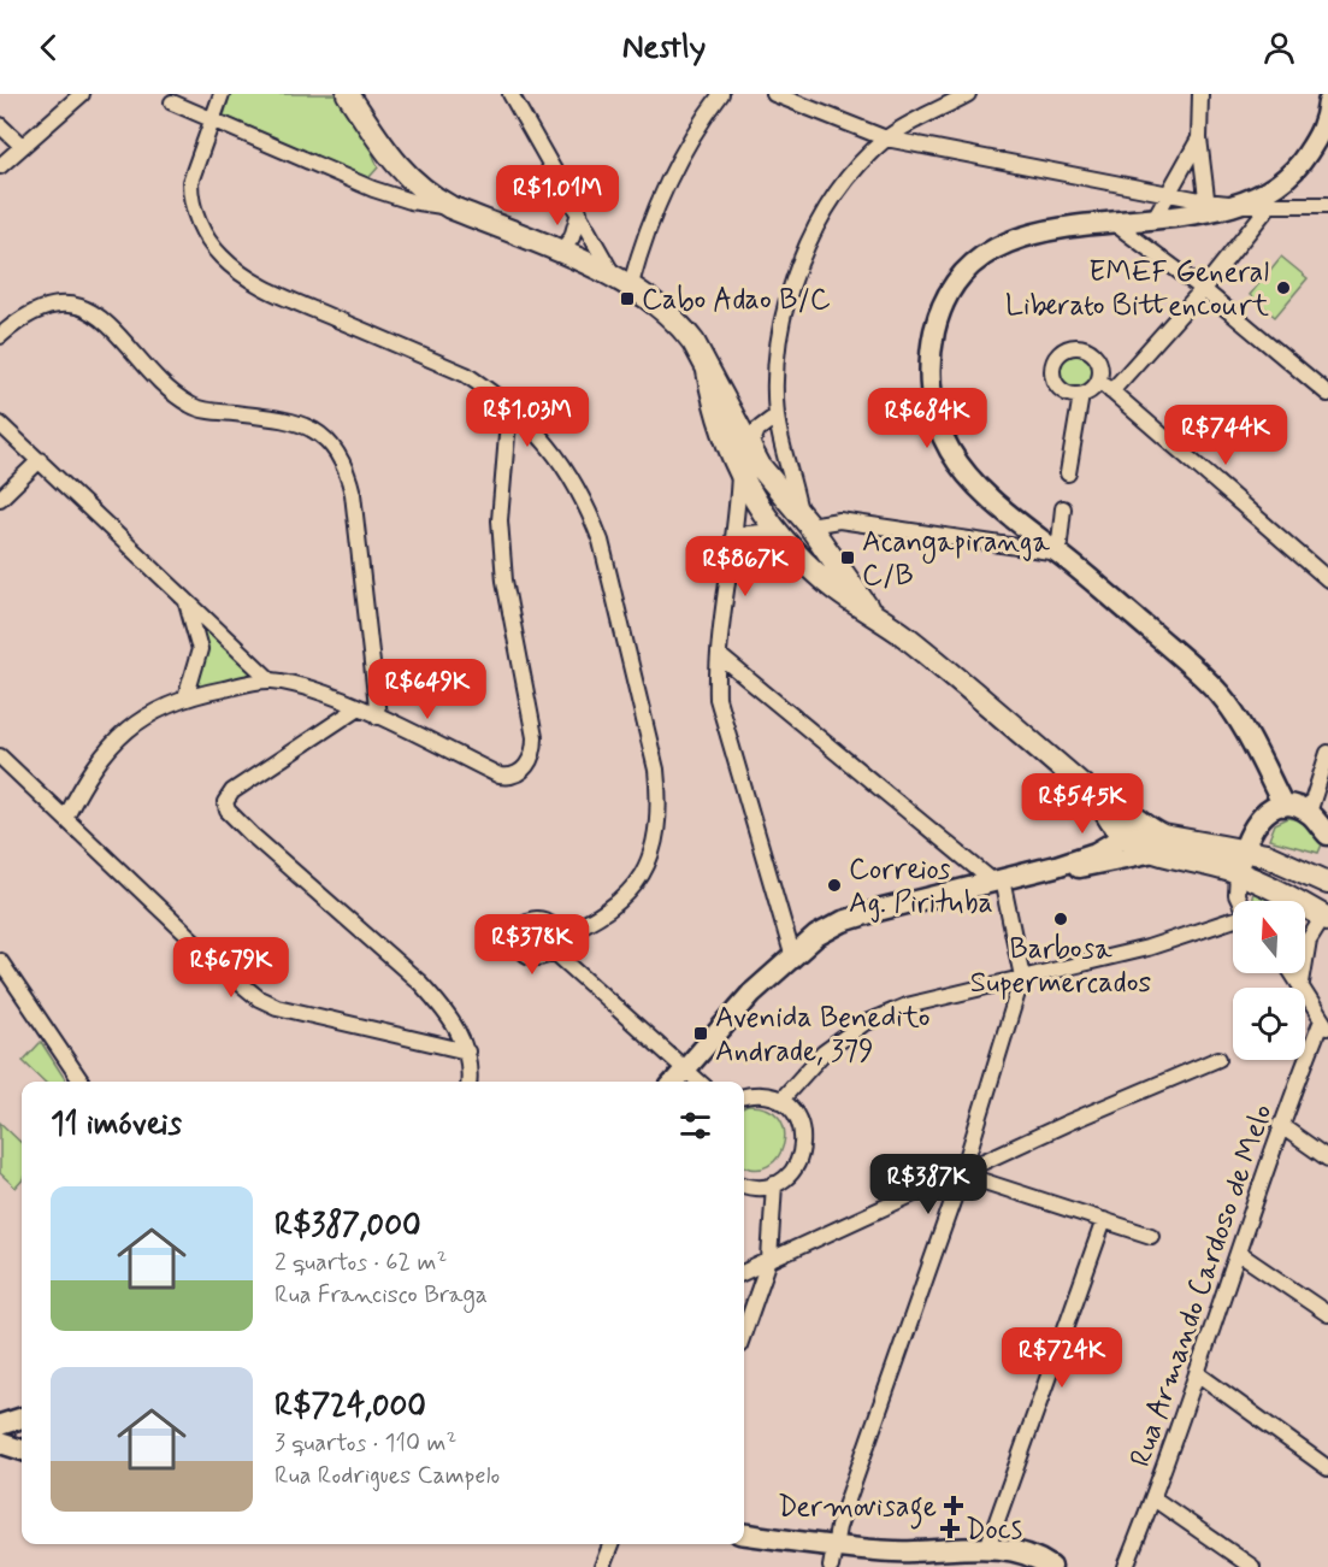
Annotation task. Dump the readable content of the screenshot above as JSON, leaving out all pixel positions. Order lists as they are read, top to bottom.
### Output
{
  "streets": {
    "street": ["Rua Armando Cardoso de Melo"]
  },
  "places": {
    "other": ["EMEF General Liberato Bittencourt", "Correios Ag. Pirituba", "Barbosa Supermercados"],
    "transit": ["Cabo Adao B/C", "Acangapiranga C/B", "Avenida Benedito Andrade, 379"],
    "health": ["Dermovisage", "Docs"]
  },
  "north": "top",
  "page": {
    "header": "Nestly",
    "price": [
      "R$1.01M",
      "R$1.03M",
      "R$684K",
      "R$744K",
      "R$867K",
      "R$649K",
      "R$545K",
      "R$378K",
      "R$679K",
      "R$387K",
      "R$724K"
    ],
    "heading": "11 imóveis",
    "list": [
      {
        "name": "R$387,000",
        "note": "2 quartos · 62 m² · Rua Francisco Braga"
      },
      {
        "name": "R$724,000",
        "note": "3 quartos · 110 m² · Rua Rodrigues Campelo"
      }
    ]
  }
}
